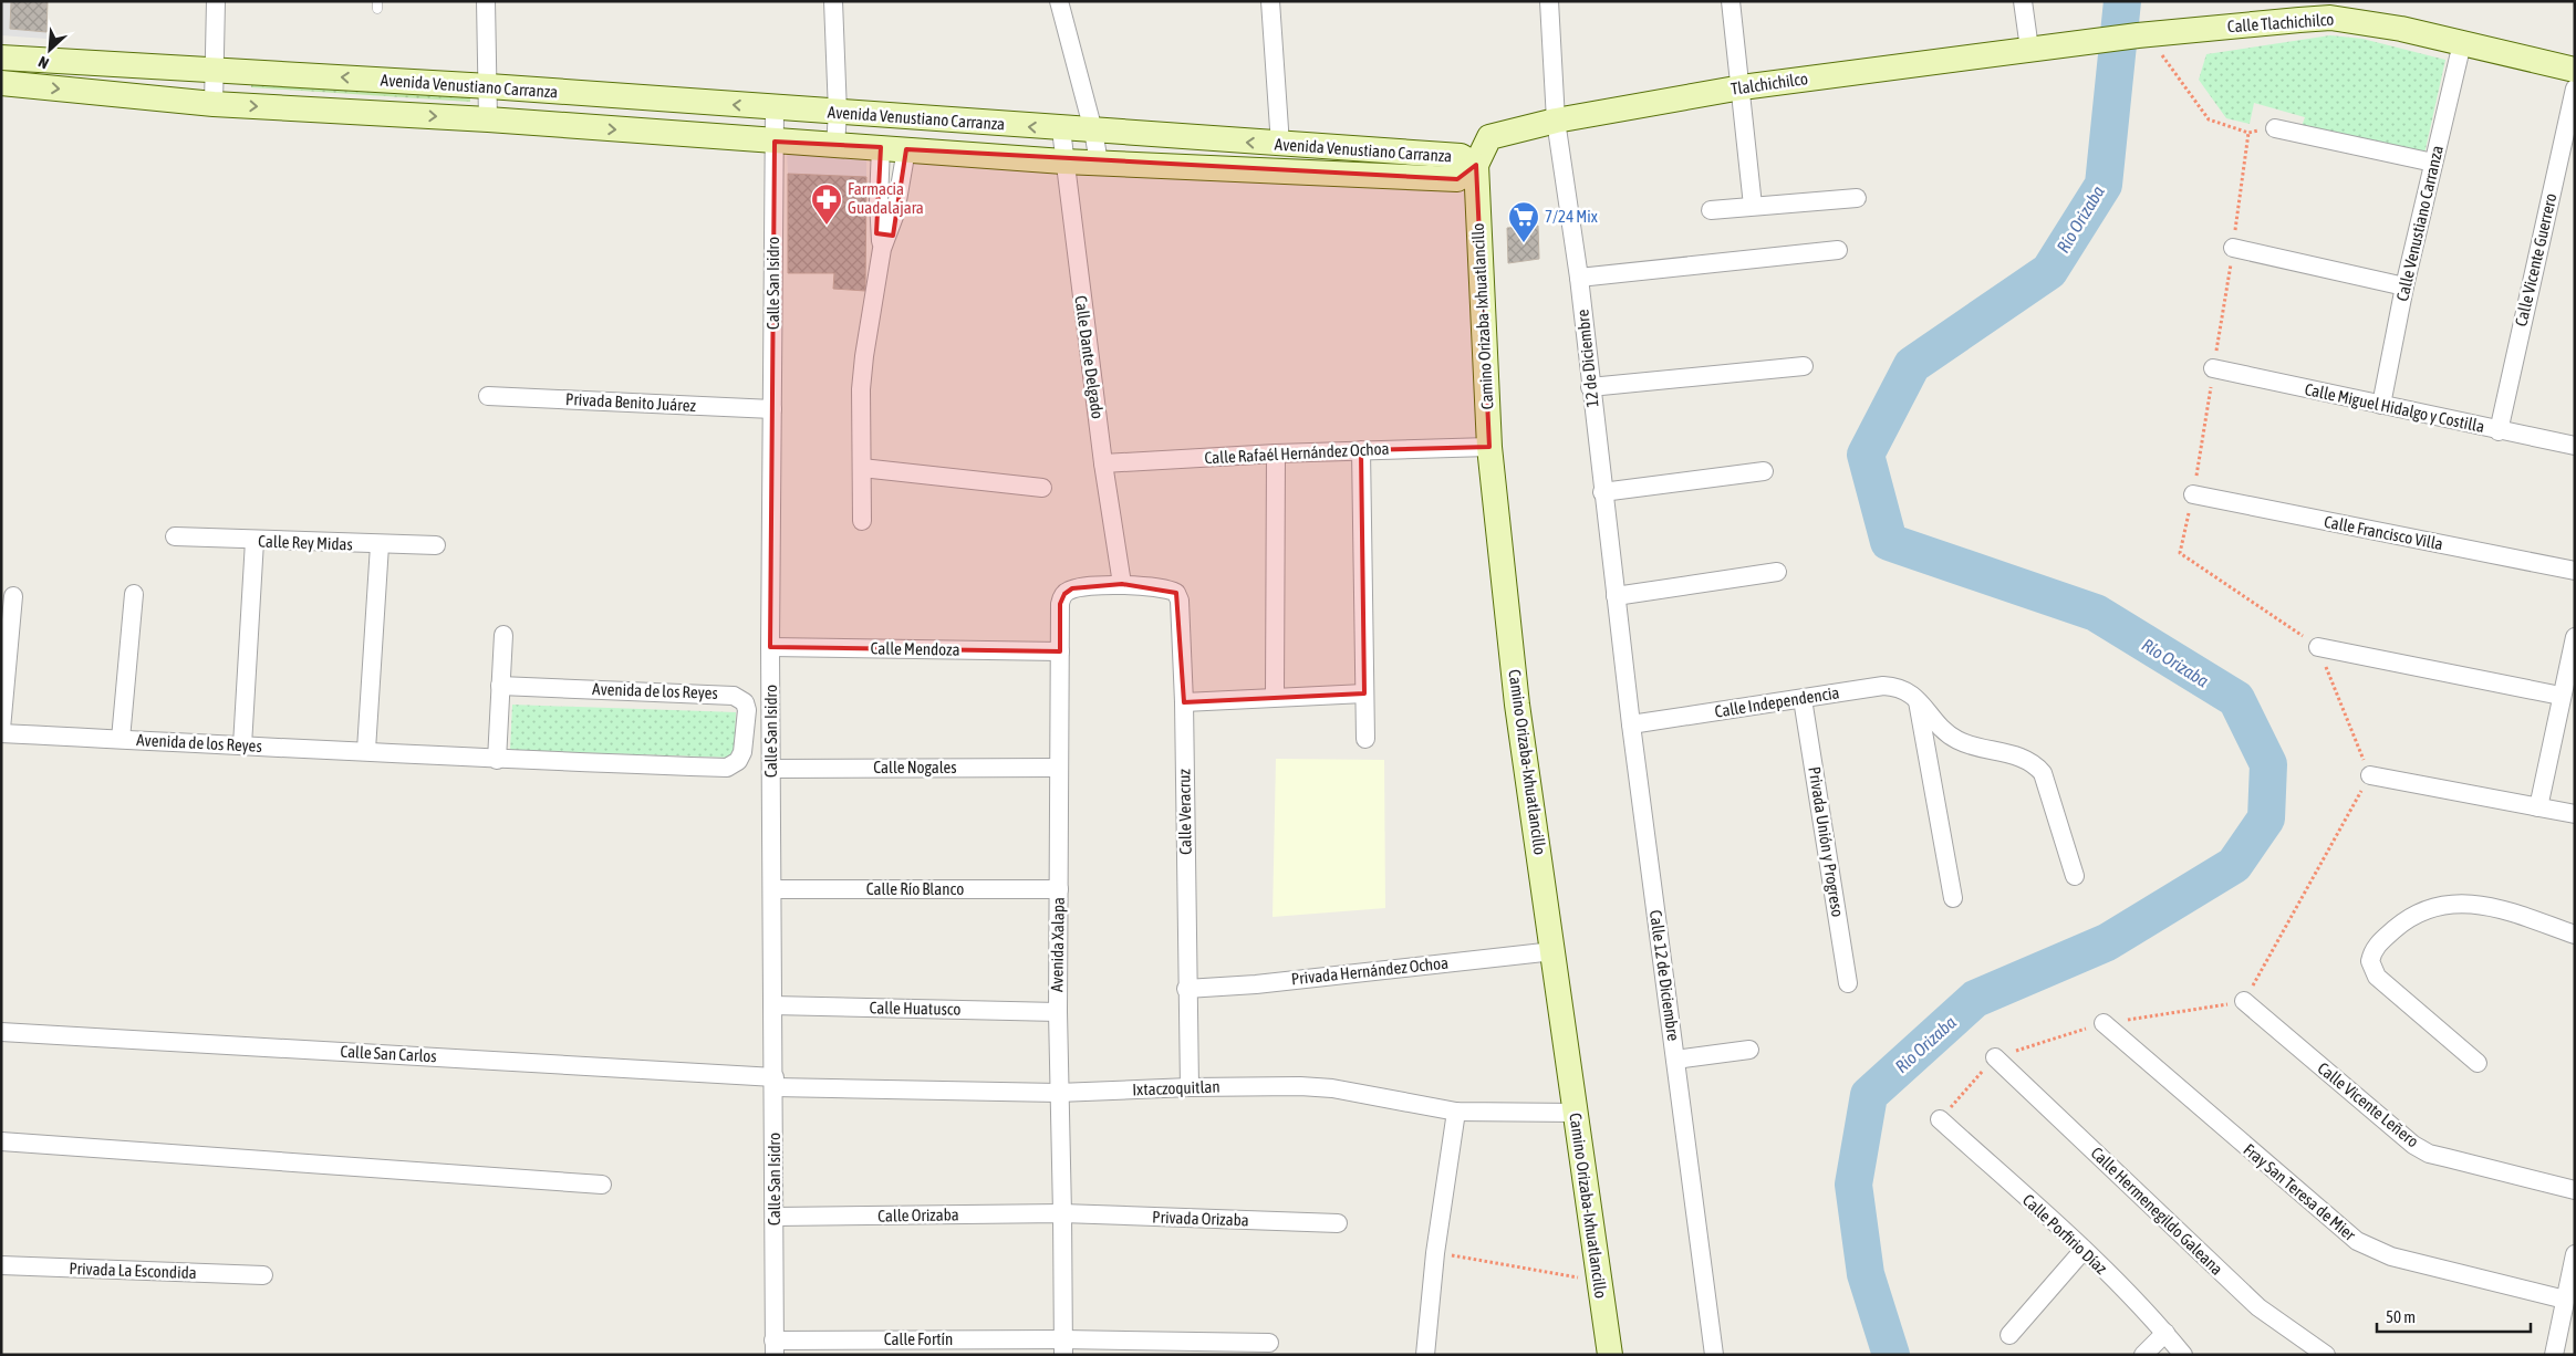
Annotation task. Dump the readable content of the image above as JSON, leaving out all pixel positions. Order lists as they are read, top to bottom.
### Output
{
  "streets": {
    "street": [
      "Calle Tlachichilco",
      "Tlalchichilco",
      "Avenida Venustiano Carranza",
      "Calle Venustiano Carranza",
      "Calle Vicente Guerrero",
      "Calle San Isidro",
      "Camino Orizaba-Ixhuatlancillo",
      "Calle Dante Delgado",
      "12 de Diciembre",
      "Privada Benito Juárez",
      "Calle Miguel Hidalgo y Costilla",
      "Calle Rafaél Hernández Ochoa",
      "Calle Francisco Villa",
      "Calle Rey Midas",
      "Calle Mendoza",
      "Avenida de los Reyes",
      "Calle Independencia",
      "Calle Nogales",
      "Calle Veracruz",
      "Privada Unión y Progreso",
      "Calle Río Blanco",
      "Avenida Xalapa",
      "Privada Hernández Ochoa",
      "Calle 12 de Diciembre",
      "Calle Huatusco",
      "Calle San Carlos",
      "Ixtaczoquitlan",
      "Calle Vicente Leñero",
      "Fray San Teresa de Mier",
      "Calle Hermenegildo Galeana",
      "Calle Orizaba",
      "Privada Orizaba",
      "Calle Porfirio Díaz",
      "Privada La Escondida",
      "Calle Fortín"
    ]
  },
  "crossings": [
    ["Calle Tlachichilco", "Tlalchichilco"],
    ["Calle Tlachichilco", "Calle Venustiano Carranza"],
    ["Tlalchichilco", "Avenida Venustiano Carranza"],
    ["Tlalchichilco", "Camino Orizaba-Ixhuatlancillo"],
    ["Tlalchichilco", "12 de Diciembre"],
    ["Avenida Venustiano Carranza", "Calle San Isidro"],
    ["Avenida Venustiano Carranza", "Camino Orizaba-Ixhuatlancillo"],
    ["Avenida Venustiano Carranza", "Calle Dante Delgado"],
    ["Calle Venustiano Carranza", "Calle Miguel Hidalgo y Costilla"],
    ["Calle Vicente Guerrero", "Calle Miguel Hidalgo y Costilla"],
    ["Calle San Isidro", "Privada Benito Juárez"],
    ["Calle San Isidro", "Calle Mendoza"],
    ["Calle San Isidro", "Calle Nogales"],
    ["Calle San Isidro", "Calle Río Blanco"],
    ["Calle San Isidro", "Calle Huatusco"],
    ["Calle San Isidro", "Calle San Carlos"],
    ["Calle San Isidro", "Ixtaczoquitlan"],
    ["Calle San Isidro", "Calle Orizaba"],
    ["Calle San Isidro", "Calle Fortín"],
    ["Camino Orizaba-Ixhuatlancillo", "Calle Rafaél Hernández Ochoa"],
    ["Camino Orizaba-Ixhuatlancillo", "Privada Hernández Ochoa"],
    ["Camino Orizaba-Ixhuatlancillo", "Ixtaczoquitlan"],
    ["Calle Dante Delgado", "Calle Rafaél Hernández Ochoa"],
    ["Calle Dante Delgado", "Calle Veracruz"],
    ["Calle Dante Delgado", "Avenida Xalapa"],
    ["12 de Diciembre", "Calle 12 de Diciembre"],
    ["Calle Mendoza", "Avenida Xalapa"],
    ["Calle Independencia", "Privada Unión y Progreso"],
    ["Calle Independencia", "Calle 12 de Diciembre"],
    ["Calle Nogales", "Avenida Xalapa"],
    ["Calle Veracruz", "Avenida Xalapa"],
    ["Calle Veracruz", "Privada Hernández Ochoa"],
    ["Calle Veracruz", "Ixtaczoquitlan"],
    ["Calle Río Blanco", "Avenida Xalapa"],
    ["Avenida Xalapa", "Calle Huatusco"],
    ["Avenida Xalapa", "Ixtaczoquitlan"],
    ["Avenida Xalapa", "Calle Orizaba"],
    ["Avenida Xalapa", "Privada Orizaba"],
    ["Avenida Xalapa", "Calle Fortín"],
    ["Calle San Carlos", "Ixtaczoquitlan"],
    ["Calle Orizaba", "Privada Orizaba"]
  ],
  "water": ["Río Orizaba"],
  "places": {
    "pharmacy": ["Farmacia Guadalajara"],
    "supermarket": ["7/24 Mix"]
  },
  "scale_bar": "50 m",
  "north": "bottom left"
}
